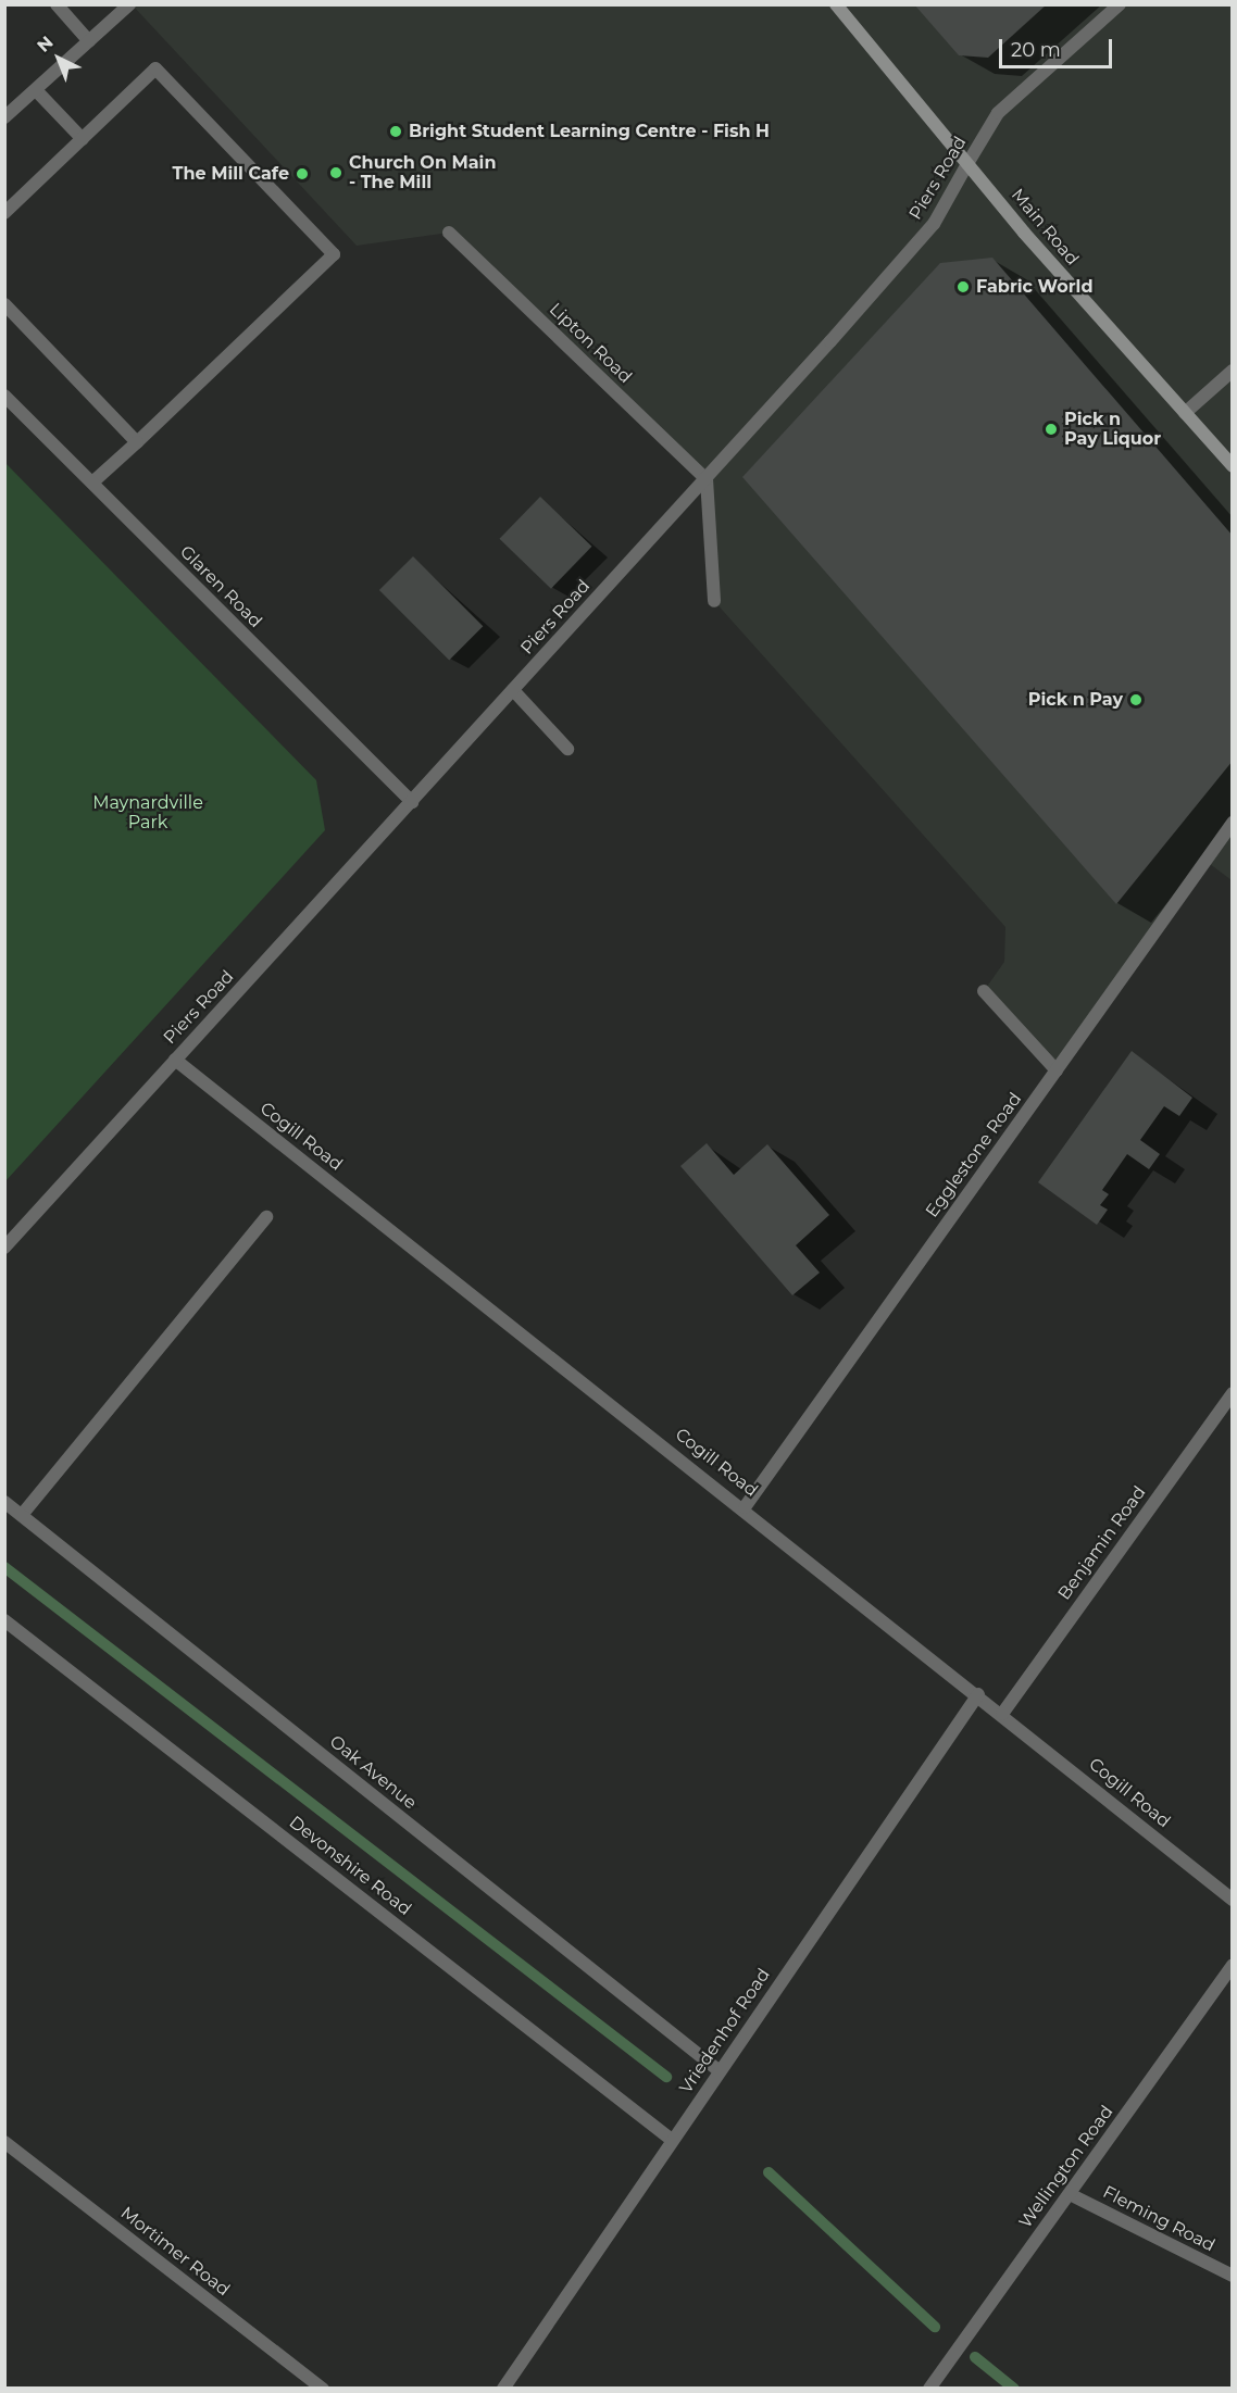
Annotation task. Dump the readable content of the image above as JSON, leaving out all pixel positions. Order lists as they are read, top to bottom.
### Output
{
  "streets": {
    "main road": ["Main Road"],
    "street": [
      "Piers Road",
      "Lipton Road",
      "Glaren Road",
      "Cogill Road",
      "Egglestone Road",
      "Benjamin Road",
      "Oak Avenue",
      "Devonshire Road",
      "Vriedenhof Road",
      "Wellington Road",
      "Fleming Road",
      "Mortimer Road"
    ]
  },
  "crossings": [
    ["Piers Road", "Main Road"],
    ["Piers Road", "Lipton Road"],
    ["Piers Road", "Glaren Road"],
    ["Piers Road", "Cogill Road"],
    ["Cogill Road", "Egglestone Road"],
    ["Cogill Road", "Benjamin Road"],
    ["Cogill Road", "Vriedenhof Road"],
    ["Oak Avenue", "Vriedenhof Road"],
    ["Devonshire Road", "Vriedenhof Road"],
    ["Wellington Road", "Fleming Road"]
  ],
  "parks": ["Maynardville Park"],
  "places": [
    "Bright Student Learning Centre - Fish H",
    "Church On Main - The Mill",
    "The Mill Cafe",
    "Fabric World",
    "Pick n Pay Liquor",
    "Pick n Pay"
  ],
  "scale_bar": "20 m",
  "north": "top left"
}
